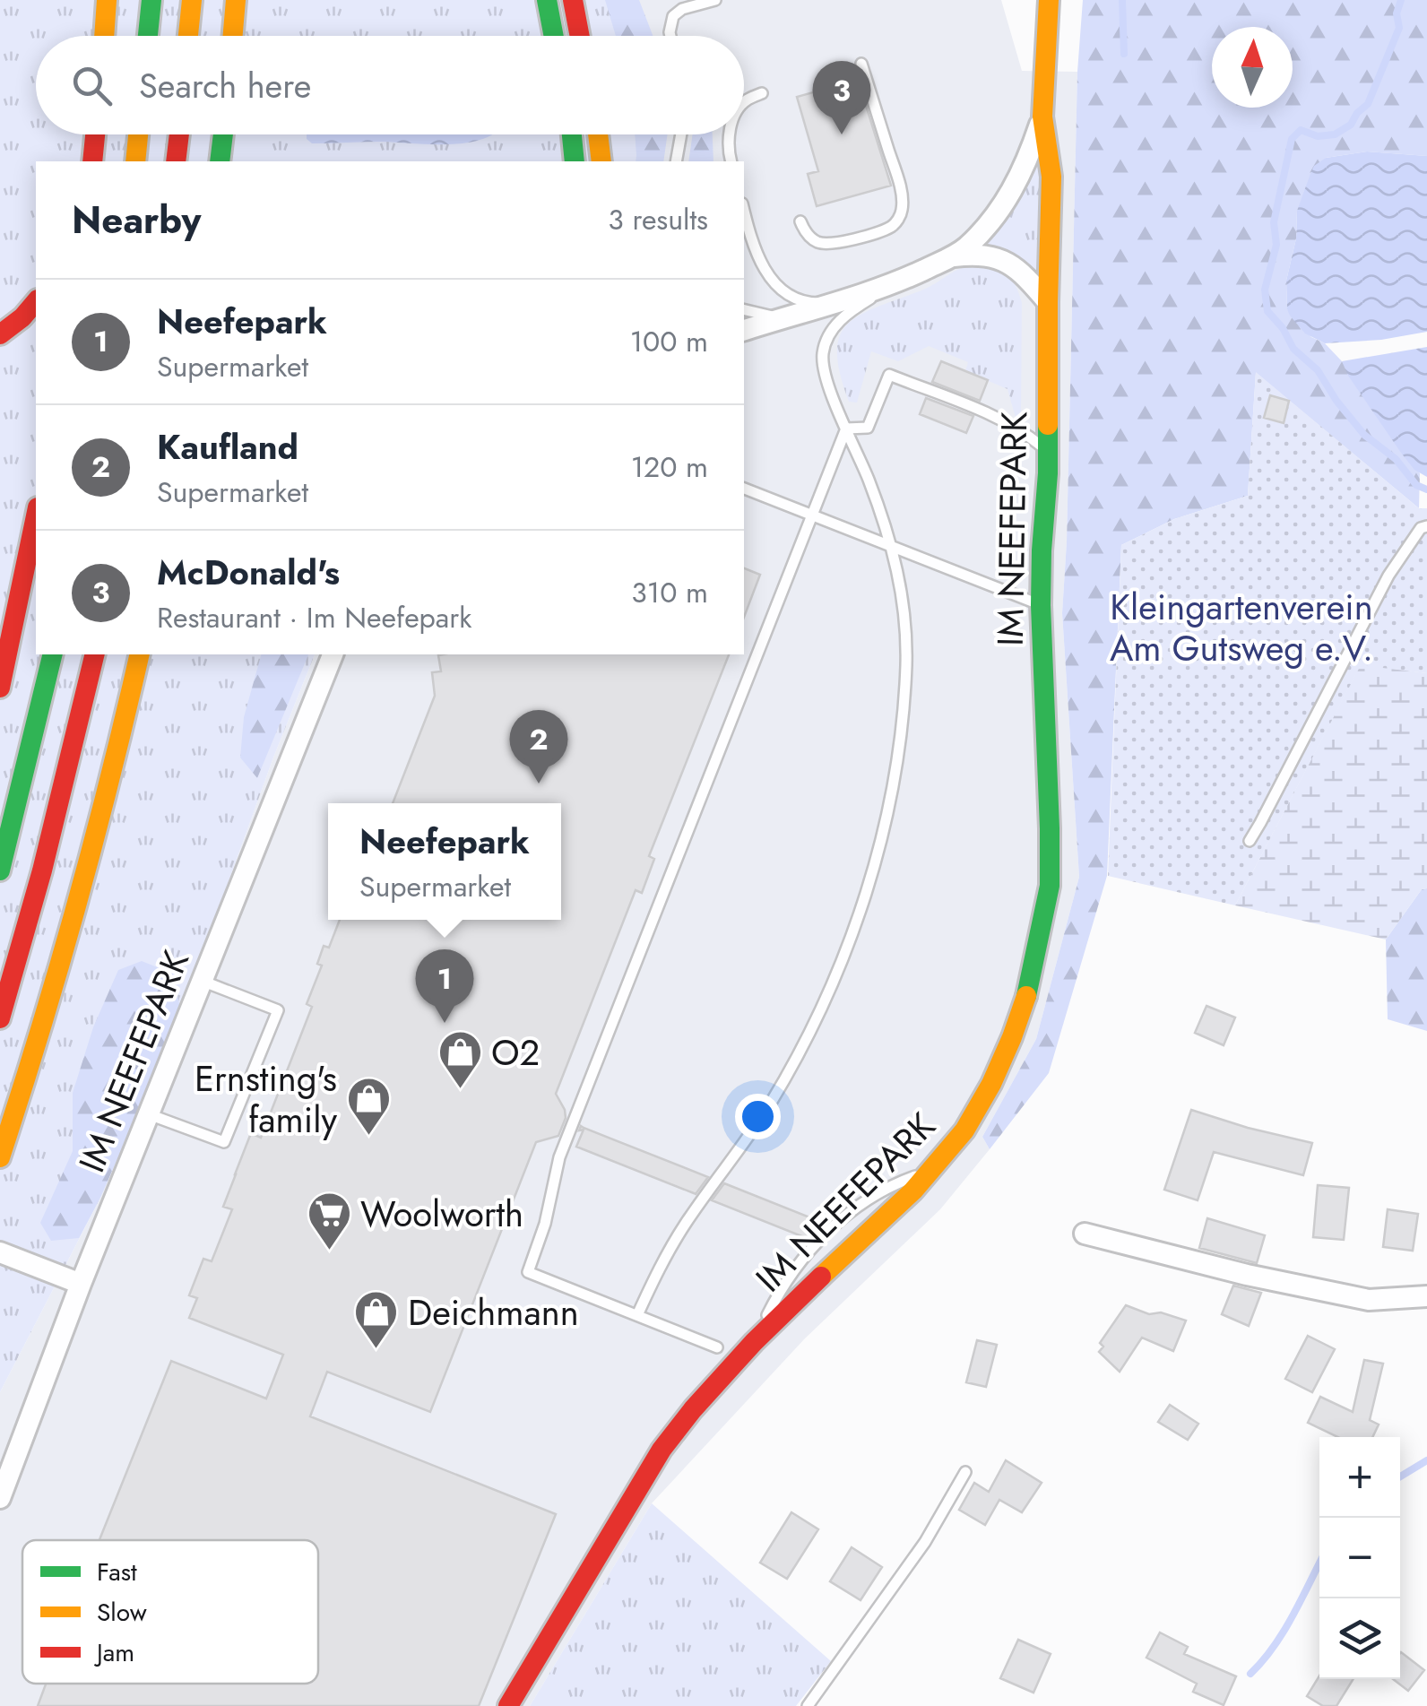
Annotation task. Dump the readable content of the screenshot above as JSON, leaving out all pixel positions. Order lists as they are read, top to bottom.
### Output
{
  "streets": {
    "main road": ["IM NEEFEPARK"]
  },
  "parks": ["Kleingartenverein Am Gutsweg e.V."],
  "places": {
    "shop": ["O2", "Ernsting's family", "Deichmann"],
    "supermarket": ["Woolworth"]
  },
  "legend": ["Fast", "Slow", "Jam"],
  "north": "top",
  "page": {
    "search": "Search here",
    "pins": ["3", "2", "1"],
    "heading": ["Nearby", "3 results"],
    "list": [
      {
        "mark": "1",
        "name": "Neefepark",
        "note": "Supermarket",
        "value": "100 m"
      },
      {
        "mark": "2",
        "name": "Kaufland",
        "note": "Supermarket",
        "value": "120 m"
      },
      {
        "mark": "3",
        "name": "McDonald's",
        "note": "Restaurant · Im Neefepark",
        "value": "310 m"
      }
    ],
    "popup": ["Neefepark", "Supermarket"],
    "map_buttons": ["+", "−"]
  }
}
